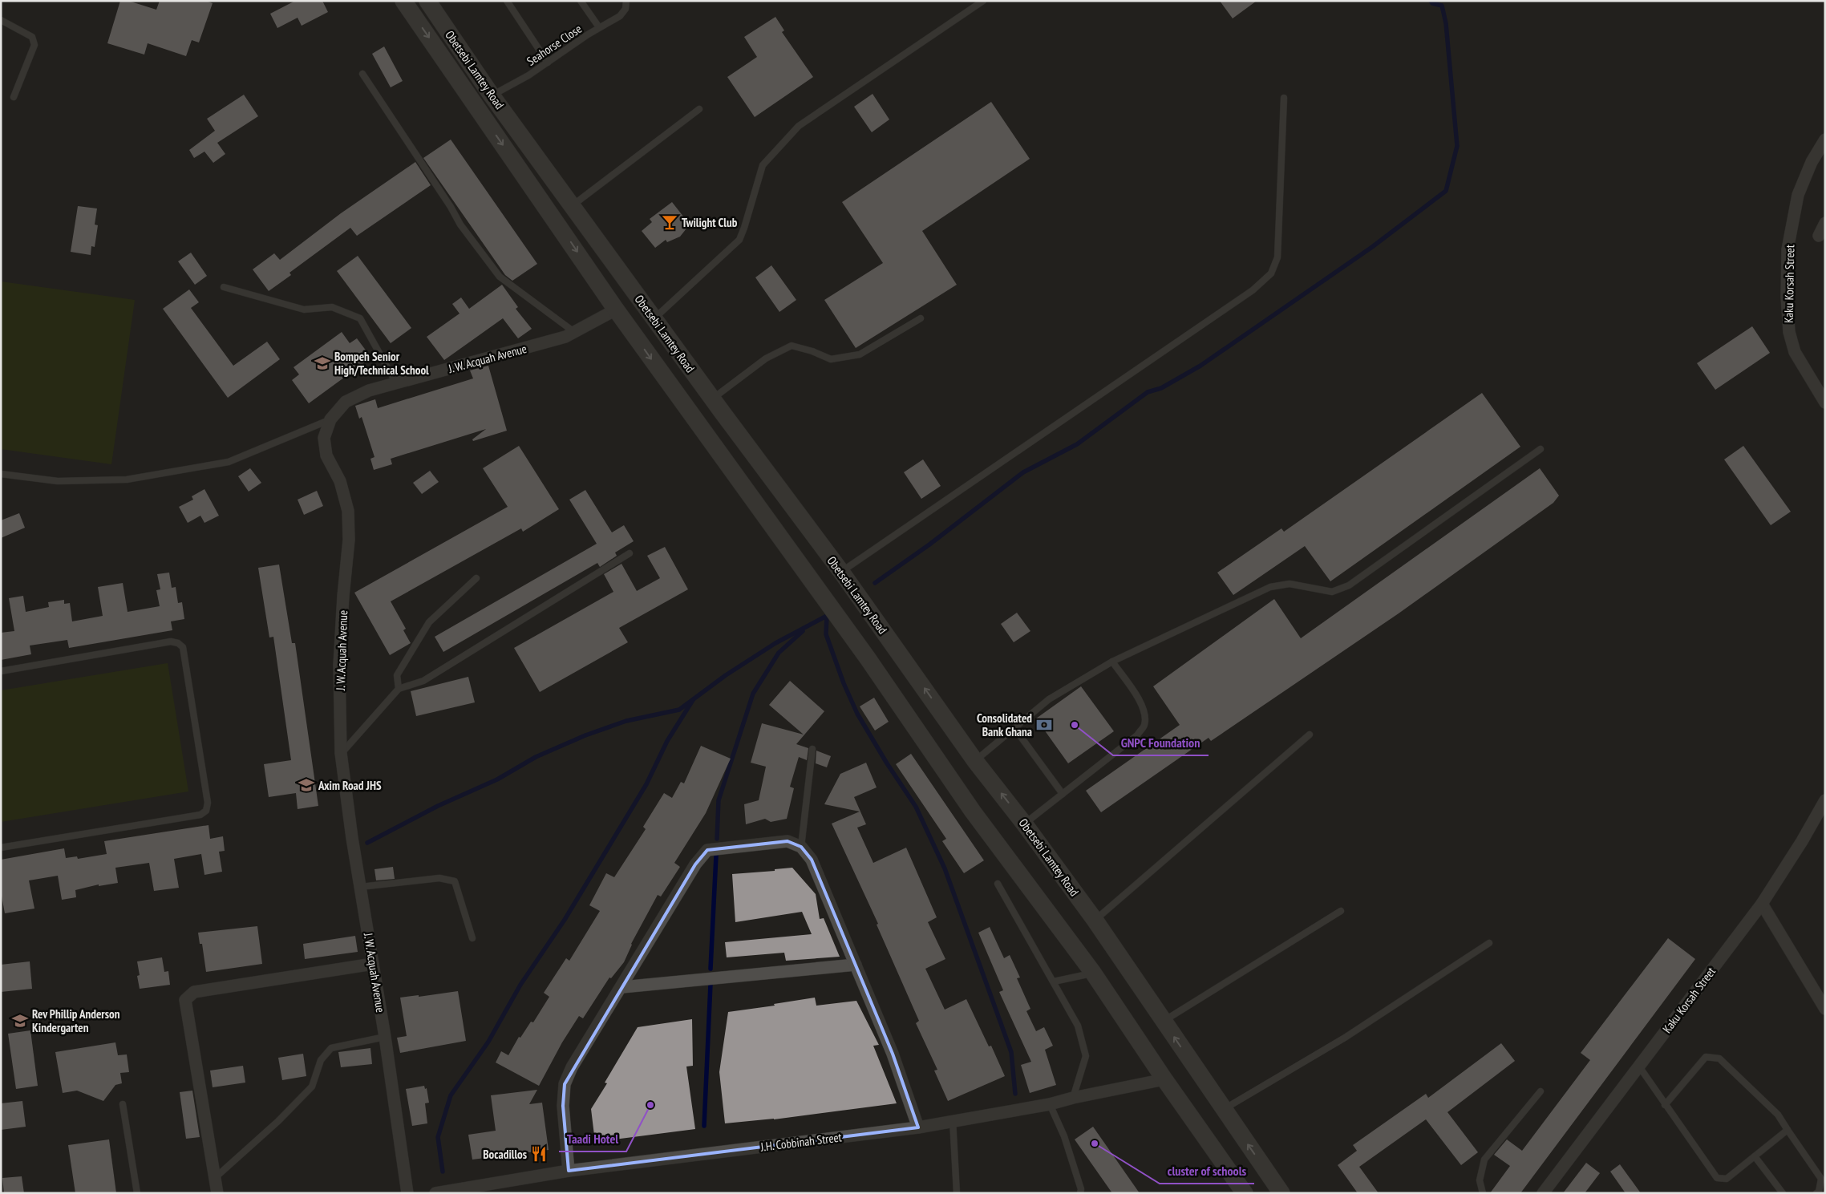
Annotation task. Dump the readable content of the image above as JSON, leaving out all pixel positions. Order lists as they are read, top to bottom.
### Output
{
  "streets": {
    "main road": ["Obetsebi Lamtey Road"],
    "street": ["Kaku Korsah Street", "J. W. Acquah Avenue", "J.H. Cobbinah Street"],
    "lane": ["Seahorse Close"]
  },
  "crossings": [
    ["Seahorse Close", "Obetsebi Lamtey Road"],
    ["Obetsebi Lamtey Road", "J. W. Acquah Avenue"],
    ["Obetsebi Lamtey Road", "J.H. Cobbinah Street"]
  ],
  "places": {
    "bar": ["Twilight Club"],
    "school or university": ["Bompeh Senior High/Technical School", "Axim Road JHS", "Rev Phillip Anderson Kindergarten"],
    "bank": ["Consolidated Bank Ghana"],
    "other": ["GNPC Foundation", "Taadi Hotel", "cluster of schools"],
    "restaurant": ["Bocadillos"]
  }
}
